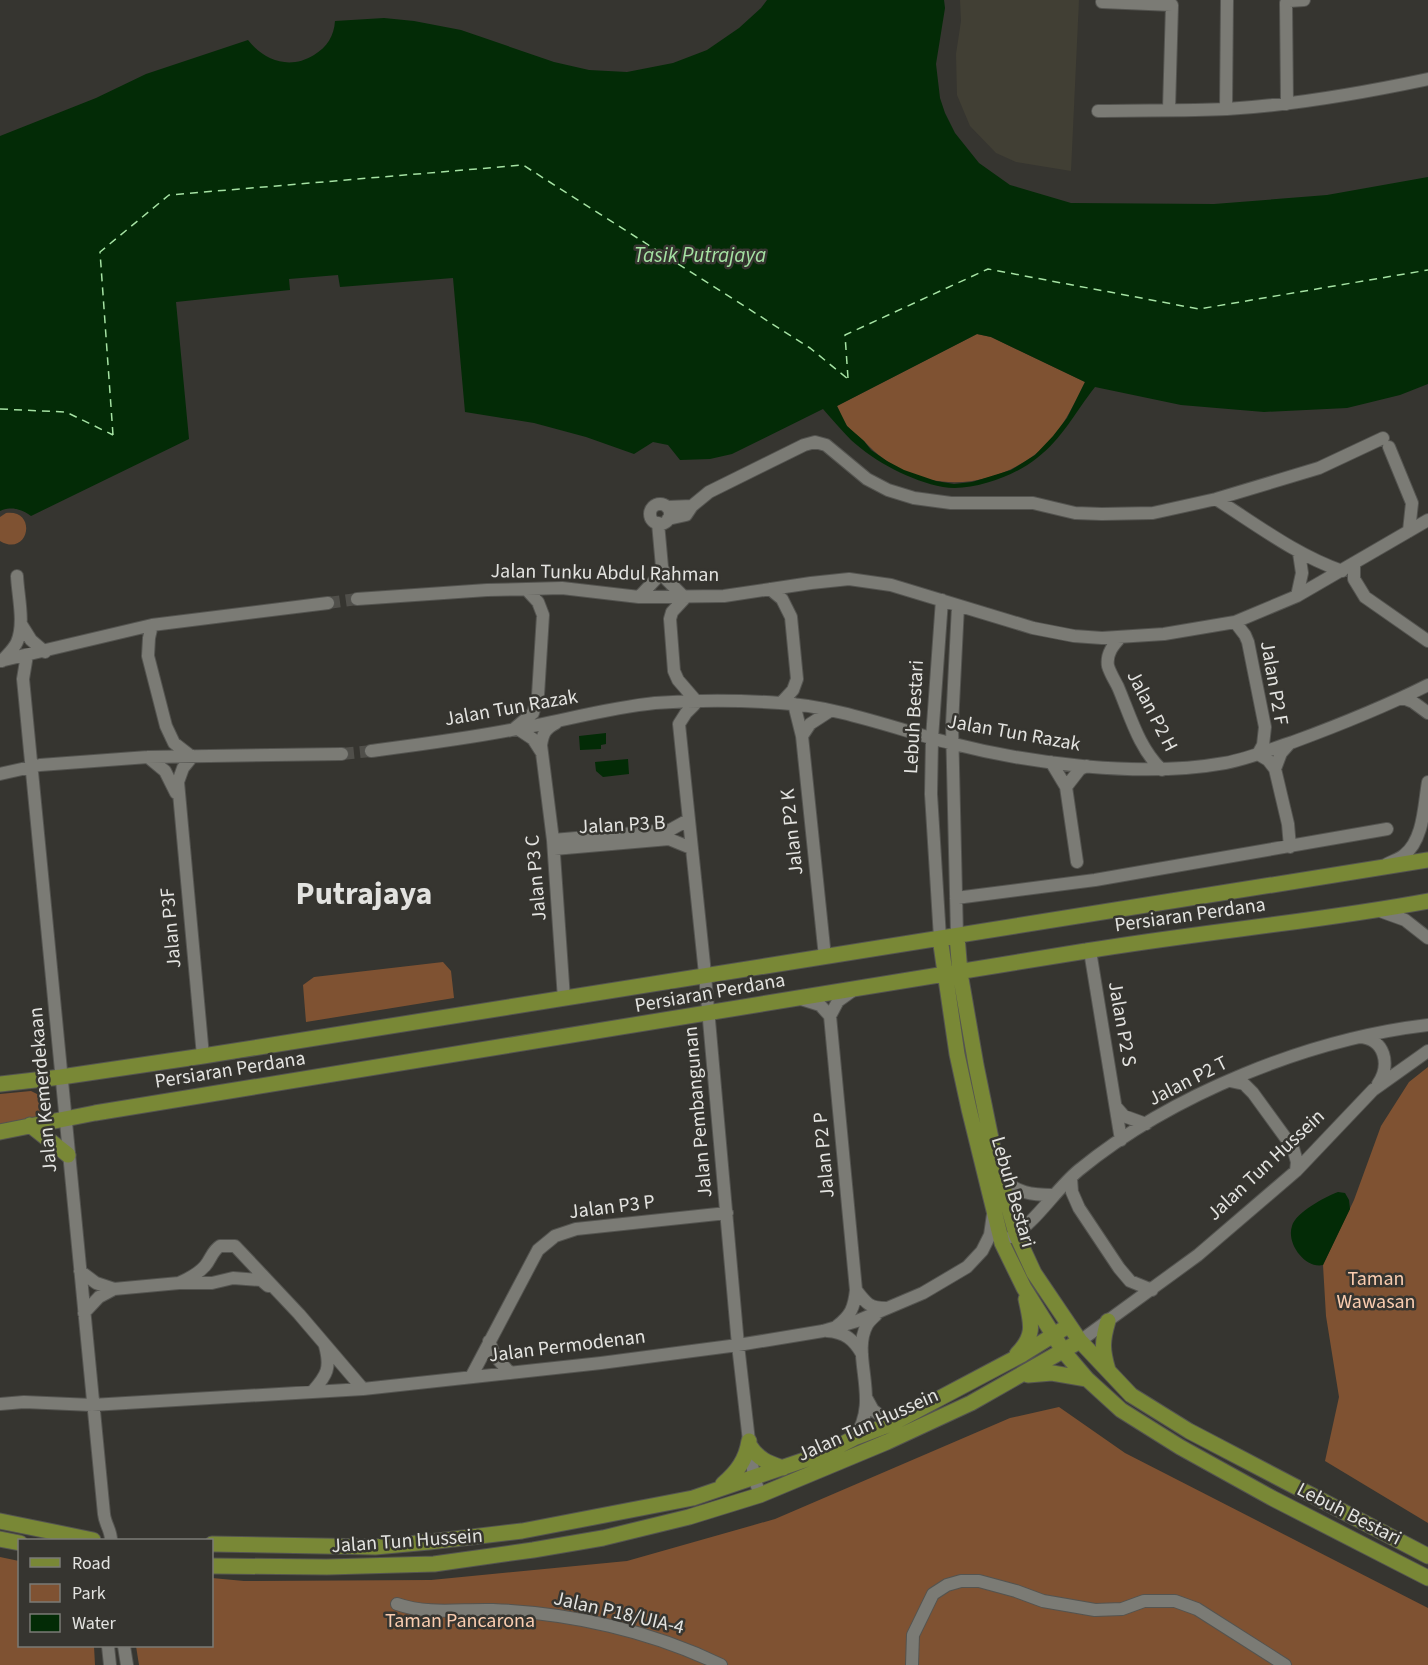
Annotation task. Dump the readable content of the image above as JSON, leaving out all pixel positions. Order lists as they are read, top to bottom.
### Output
{
  "streets": {
    "main road": ["Lebuh Bestari", "Persiaran Perdana", "Jalan Tun Hussein"],
    "street": [
      "Jalan Tunku Abdul Rahman",
      "Jalan P2 F",
      "Jalan Tun Razak",
      "Jalan P2 H",
      "Jalan P3 B",
      "Jalan P2 K",
      "Jalan P3 C",
      "Jalan P3F",
      "Jalan P2 S",
      "Jalan P2 T",
      "Jalan Kemerdekaan",
      "Jalan Pembangunan",
      "Jalan P2 P",
      "Jalan P3 P",
      "Jalan Permodenan",
      "Jalan P18/UIA-4"
    ]
  },
  "crossings": [
    ["Jalan Tunku Abdul Rahman", "Jalan P2 F"],
    ["Jalan Tunku Abdul Rahman", "Jalan Tun Razak"],
    ["Jalan Tunku Abdul Rahman", "Jalan P2 H"],
    ["Jalan Tunku Abdul Rahman", "Lebuh Bestari"],
    ["Jalan P2 F", "Jalan Tun Razak"],
    ["Jalan P2 F", "Jalan P2 H"],
    ["Jalan Tun Razak", "Jalan P2 H"],
    ["Jalan Tun Razak", "Lebuh Bestari"],
    ["Jalan Tun Razak", "Jalan P3 B"],
    ["Jalan Tun Razak", "Jalan P2 K"],
    ["Jalan Tun Razak", "Jalan P3 C"],
    ["Jalan Tun Razak", "Jalan Pembangunan"],
    ["Lebuh Bestari", "Persiaran Perdana"],
    ["Lebuh Bestari", "Jalan P2 T"],
    ["Lebuh Bestari", "Jalan Tun Hussein"],
    ["Lebuh Bestari", "Jalan Permodenan"],
    ["Jalan P3 B", "Jalan P3 C"],
    ["Jalan P3 B", "Jalan Pembangunan"],
    ["Jalan P2 K", "Persiaran Perdana"],
    ["Jalan P3 C", "Persiaran Perdana"],
    ["Jalan P3 C", "Jalan Pembangunan"],
    ["Persiaran Perdana", "Jalan P3F"],
    ["Persiaran Perdana", "Jalan P2 S"],
    ["Persiaran Perdana", "Jalan Kemerdekaan"],
    ["Persiaran Perdana", "Jalan Pembangunan"],
    ["Jalan P2 S", "Jalan P2 T"],
    ["Jalan Kemerdekaan", "Jalan Permodenan"],
    ["Jalan Pembangunan", "Jalan P2 P"],
    ["Jalan Pembangunan", "Jalan Tun Hussein"],
    ["Jalan Pembangunan", "Jalan P3 P"],
    ["Jalan Pembangunan", "Jalan Permodenan"],
    ["Jalan P2 P", "Jalan Tun Hussein"],
    ["Jalan P2 P", "Jalan Permodenan"],
    ["Jalan Tun Hussein", "Jalan Permodenan"],
    ["Jalan P3 P", "Jalan Permodenan"]
  ],
  "districts": ["Putrajaya"],
  "water": ["Tasik Putrajaya"],
  "parks": ["Taman Wawasan", "Taman Pancarona"],
  "legend": ["Road", "Park", "Water"]
}
